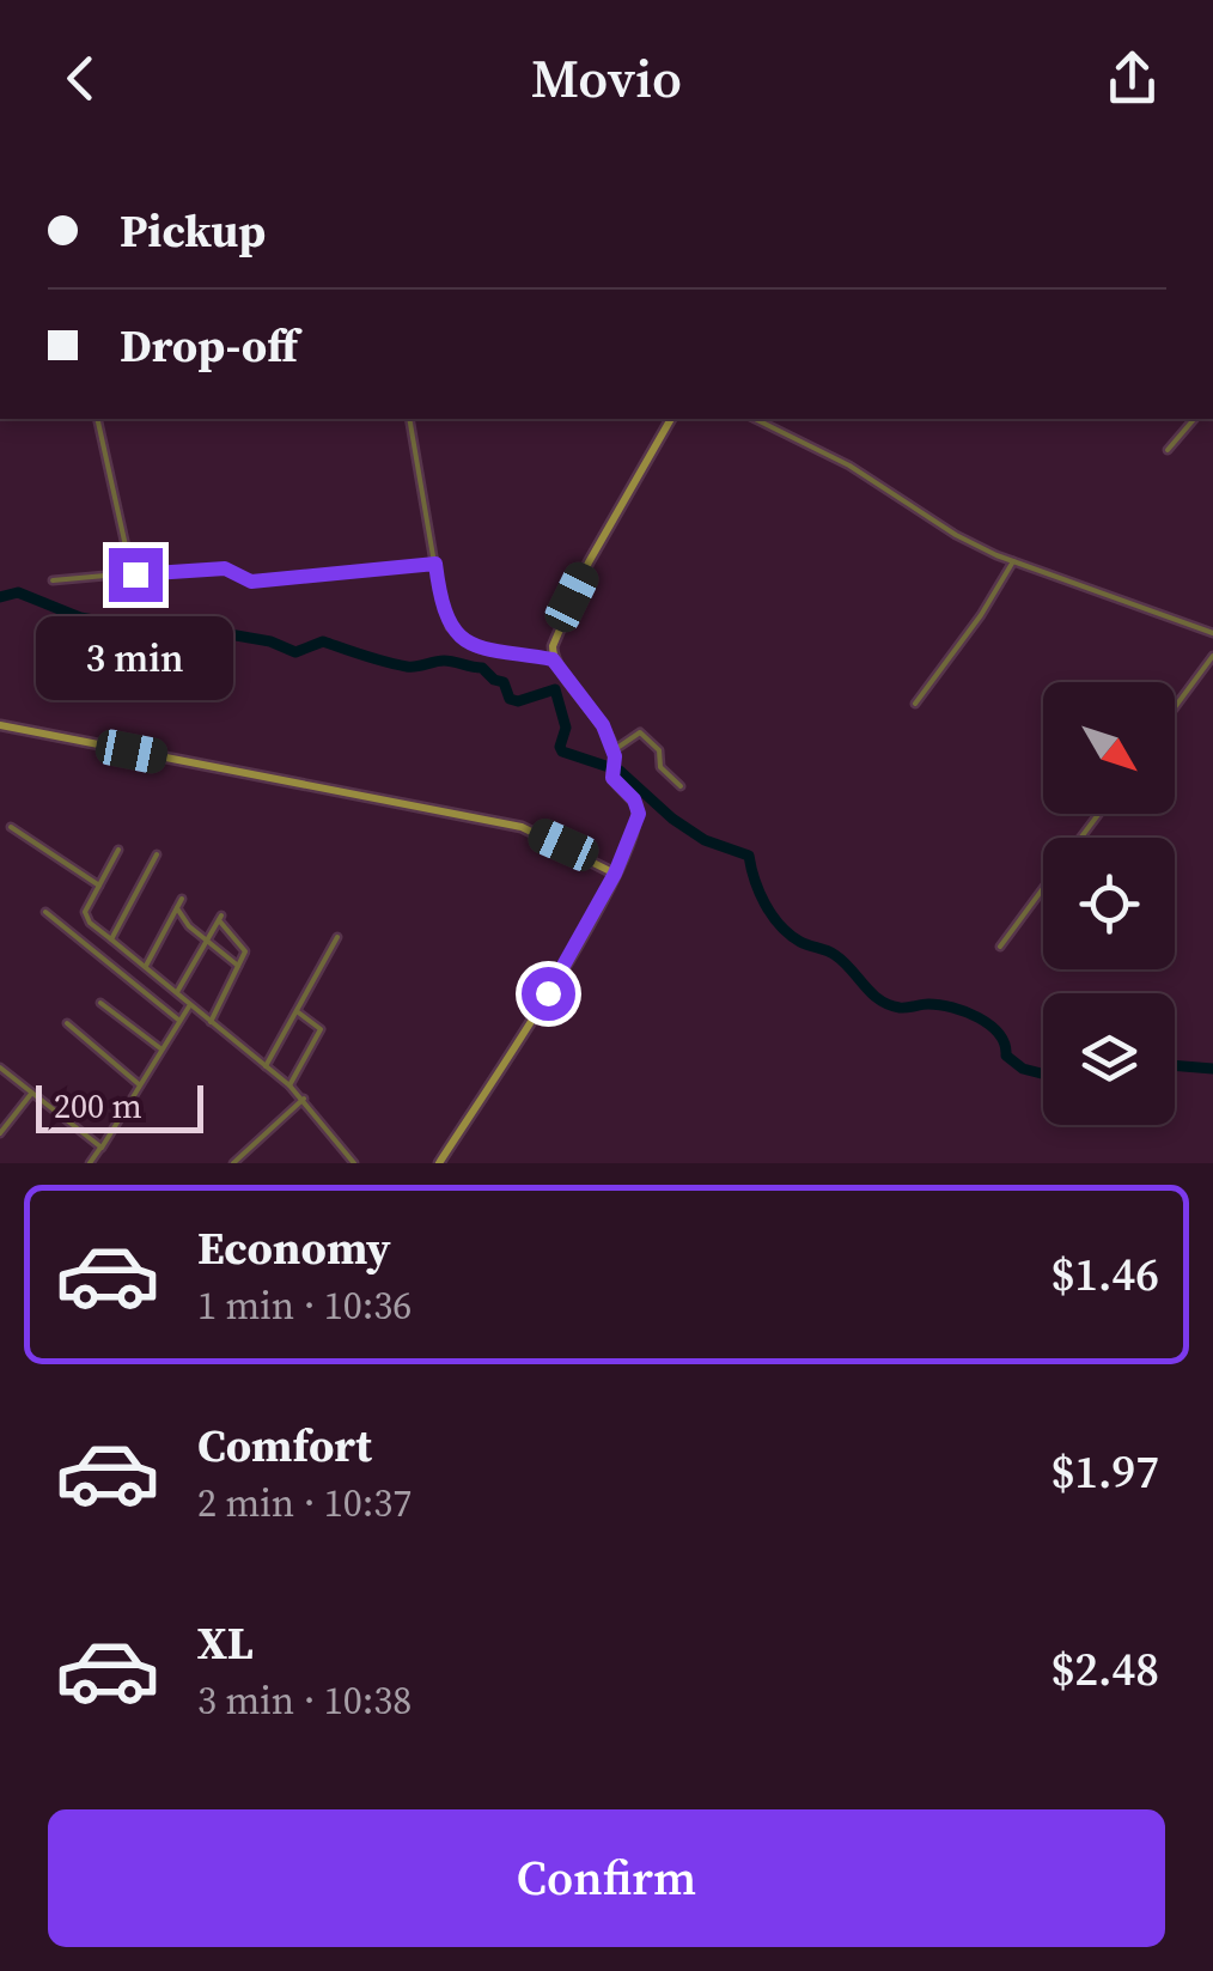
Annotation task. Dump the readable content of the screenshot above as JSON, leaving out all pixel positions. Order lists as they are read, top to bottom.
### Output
{
  "scale_bar": "200 m",
  "north": "bottom right",
  "page": {
    "header": "Movio",
    "banner": ["Pickup", "Drop-off"],
    "bubble": "3 min",
    "scale": "200 m",
    "list": [
      {
        "name": "Economy",
        "note": "1 min · 10:36",
        "value": "$1.46"
      },
      {
        "name": "Comfort",
        "note": "2 min · 10:37",
        "value": "$1.97"
      },
      {
        "name": "XL",
        "note": "3 min · 10:38",
        "value": "$2.48"
      }
    ],
    "buttons": "Confirm"
  }
}
